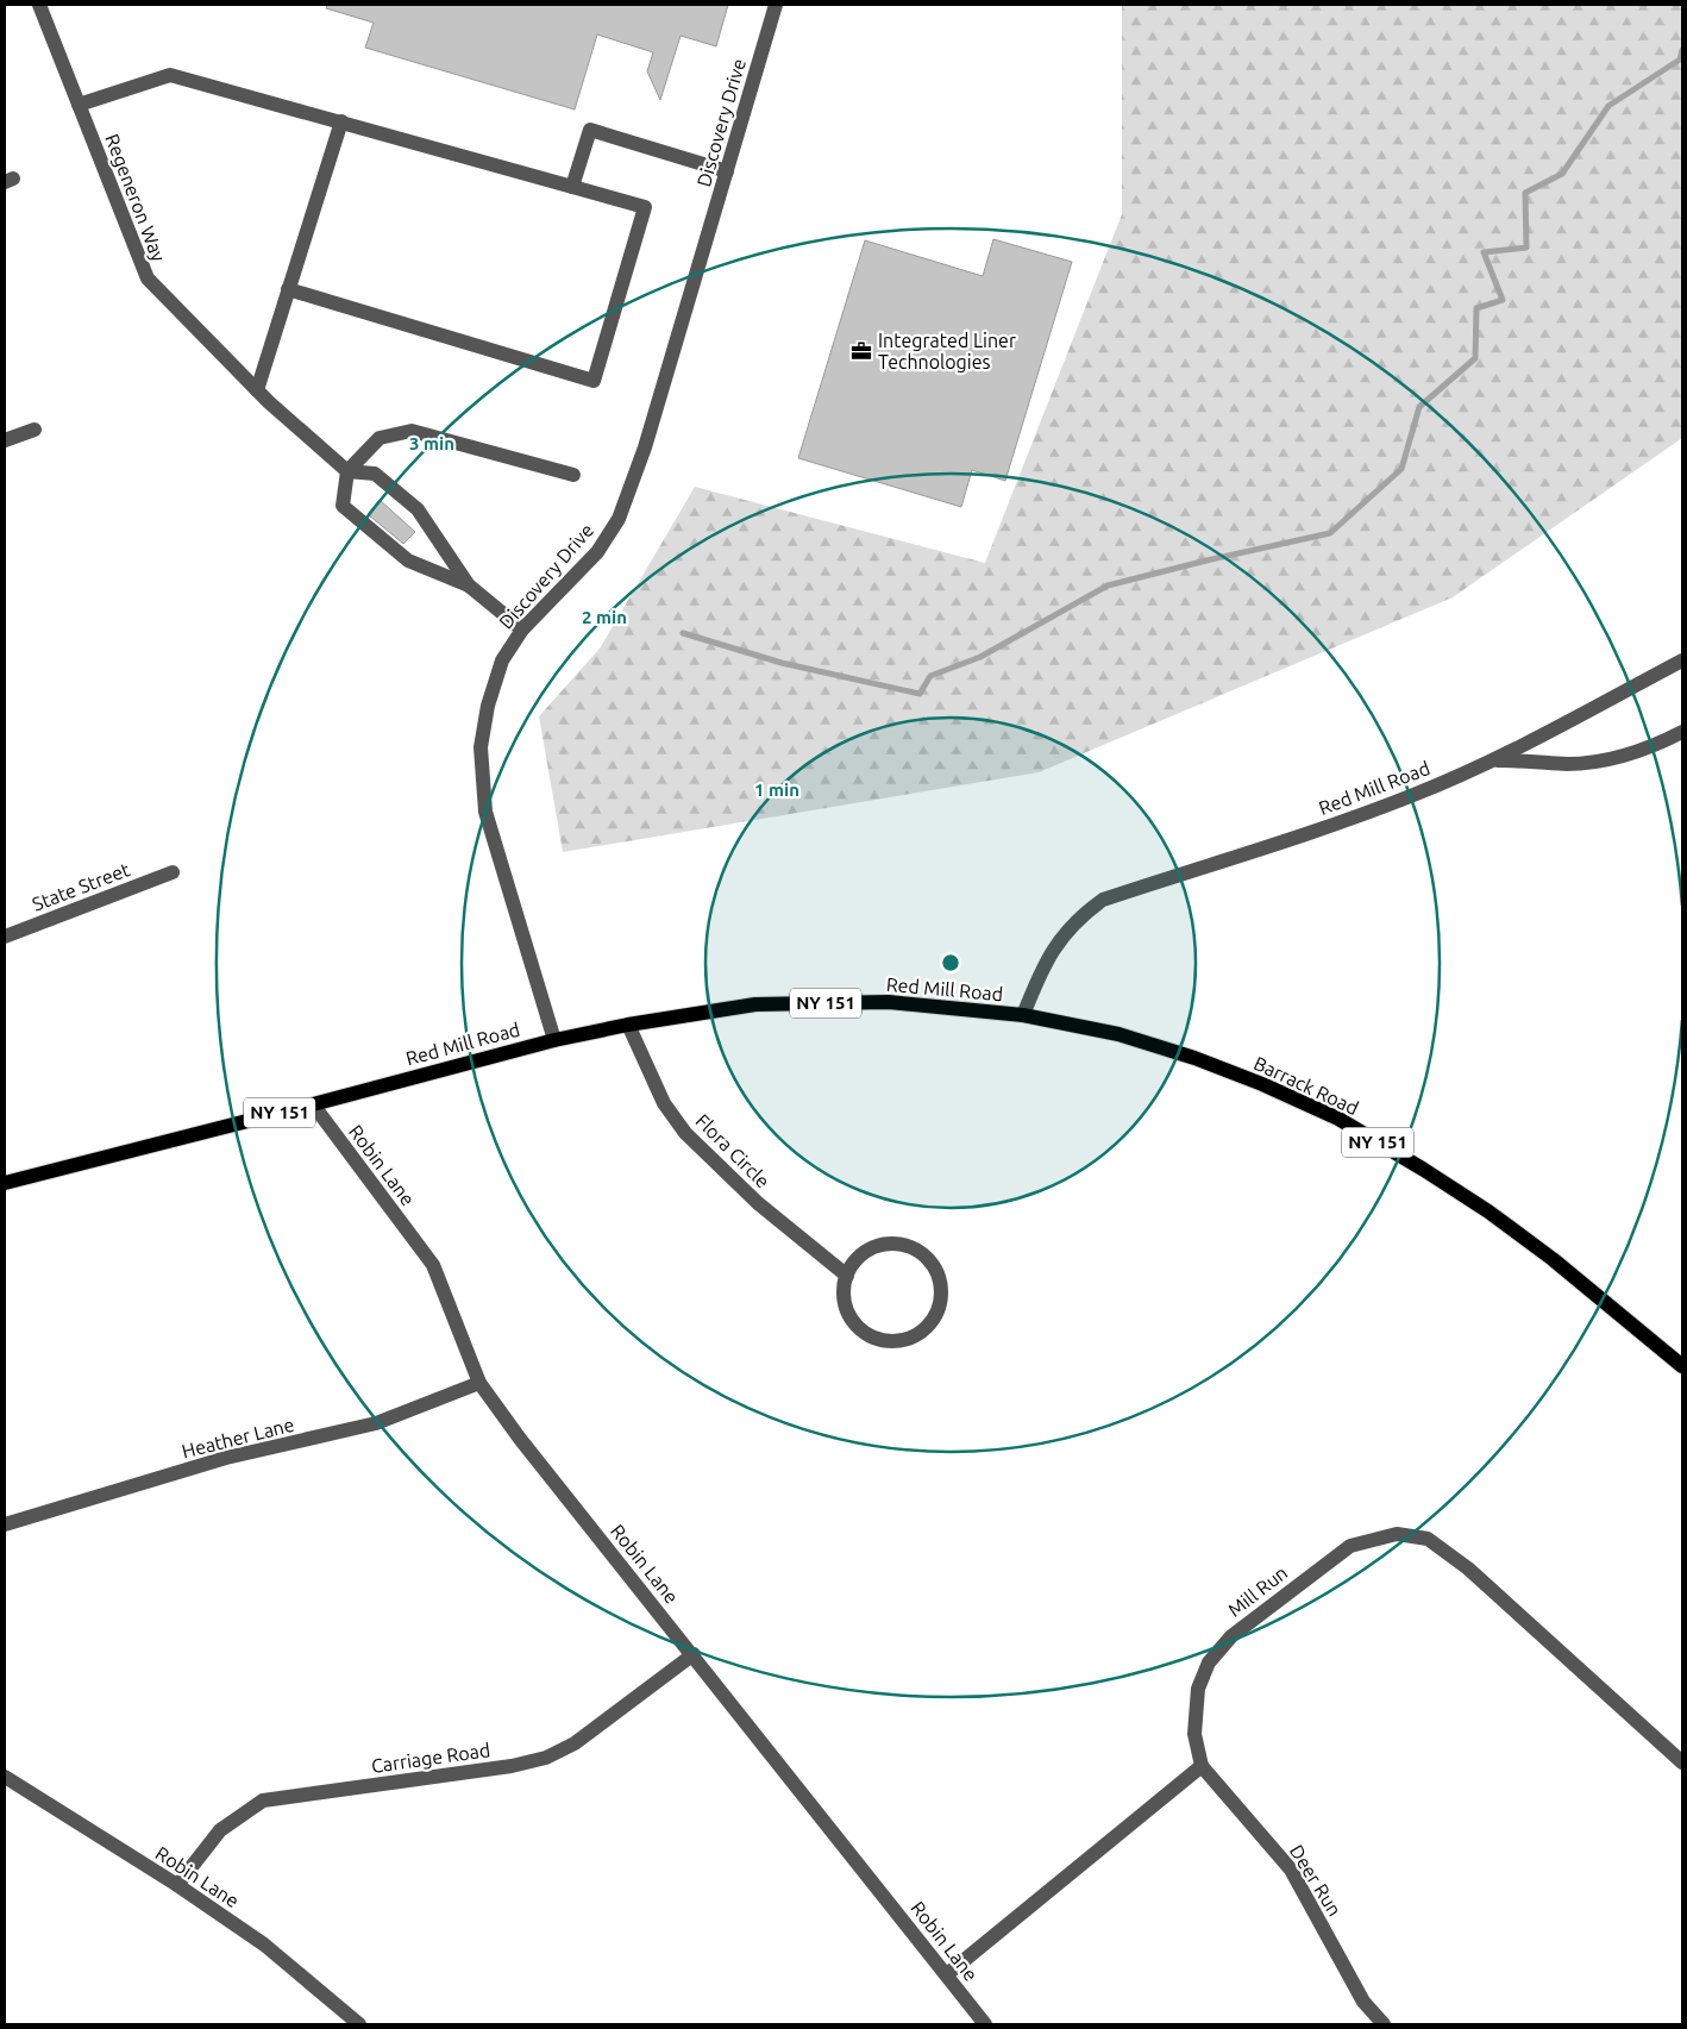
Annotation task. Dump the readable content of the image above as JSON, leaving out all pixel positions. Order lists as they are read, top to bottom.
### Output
{
  "streets": {
    "main road": ["Red Mill Road", "NY 151", "Barrack Road"],
    "street": [
      "Discovery Drive",
      "Regeneron Way",
      "State Street",
      "Flora Circle",
      "Robin Lane",
      "Heather Lane",
      "Mill Run",
      "Carriage Road",
      "Deer Run"
    ]
  },
  "crossings": [
    ["Discovery Drive", "Red Mill Road"],
    ["Red Mill Road", "Barrack Road"],
    ["Red Mill Road", "Flora Circle"],
    ["Red Mill Road", "Robin Lane"],
    ["Robin Lane", "Heather Lane"],
    ["Robin Lane", "Carriage Road"],
    ["Mill Run", "Deer Run"]
  ],
  "places": {
    "office": ["Integrated Liner Technologies"]
  },
  "rings": ["3 min", "2 min", "1 min"]
}
